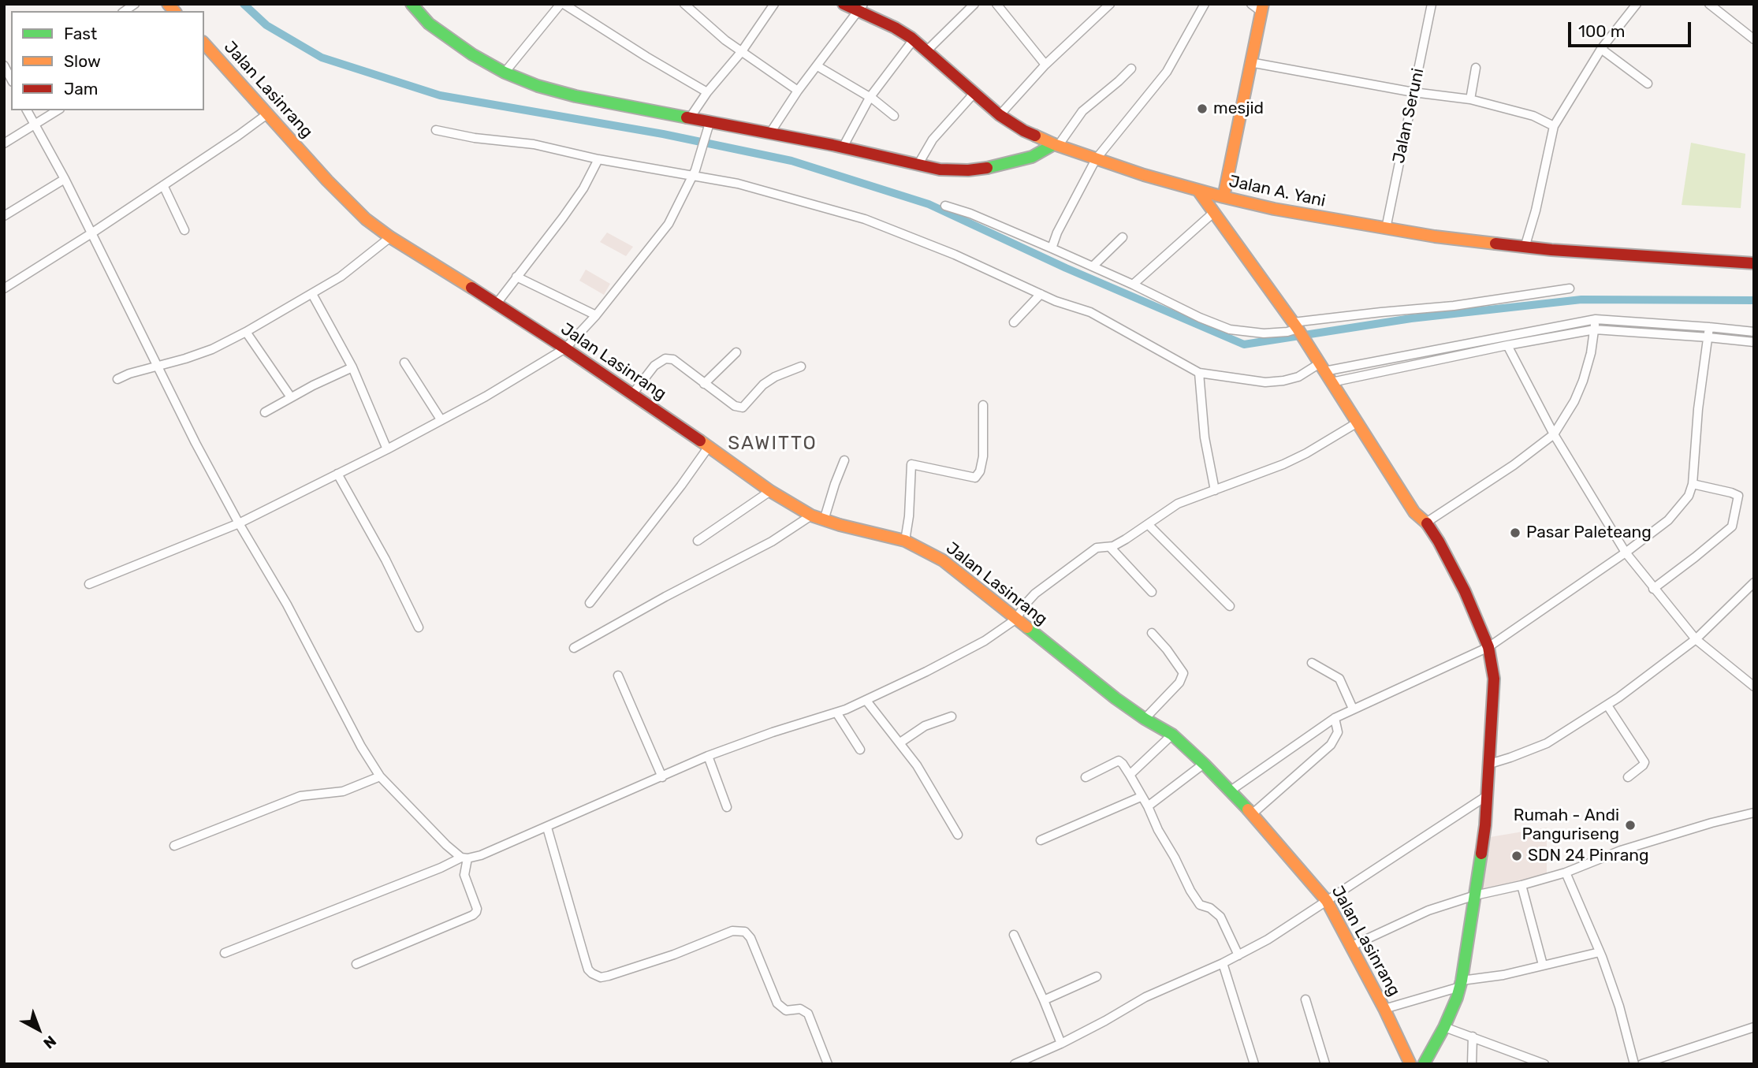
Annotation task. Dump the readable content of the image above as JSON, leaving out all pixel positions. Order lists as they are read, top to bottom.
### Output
{
  "streets": {
    "main road": ["Jalan Lasinrang", "Jalan A. Yani"],
    "street": ["Jalan Seruni"]
  },
  "crossings": [
    ["Jalan Seruni", "Jalan A. Yani"]
  ],
  "districts": ["SAWITTO"],
  "places": [
    "mesjid",
    "Pasar Paleteang",
    "Rumah - Andi Panguriseng",
    "SDN 24 Pinrang"
  ],
  "legend": ["Fast", "Slow", "Jam"],
  "scale_bar": "100 m",
  "north": "bottom right"
}
